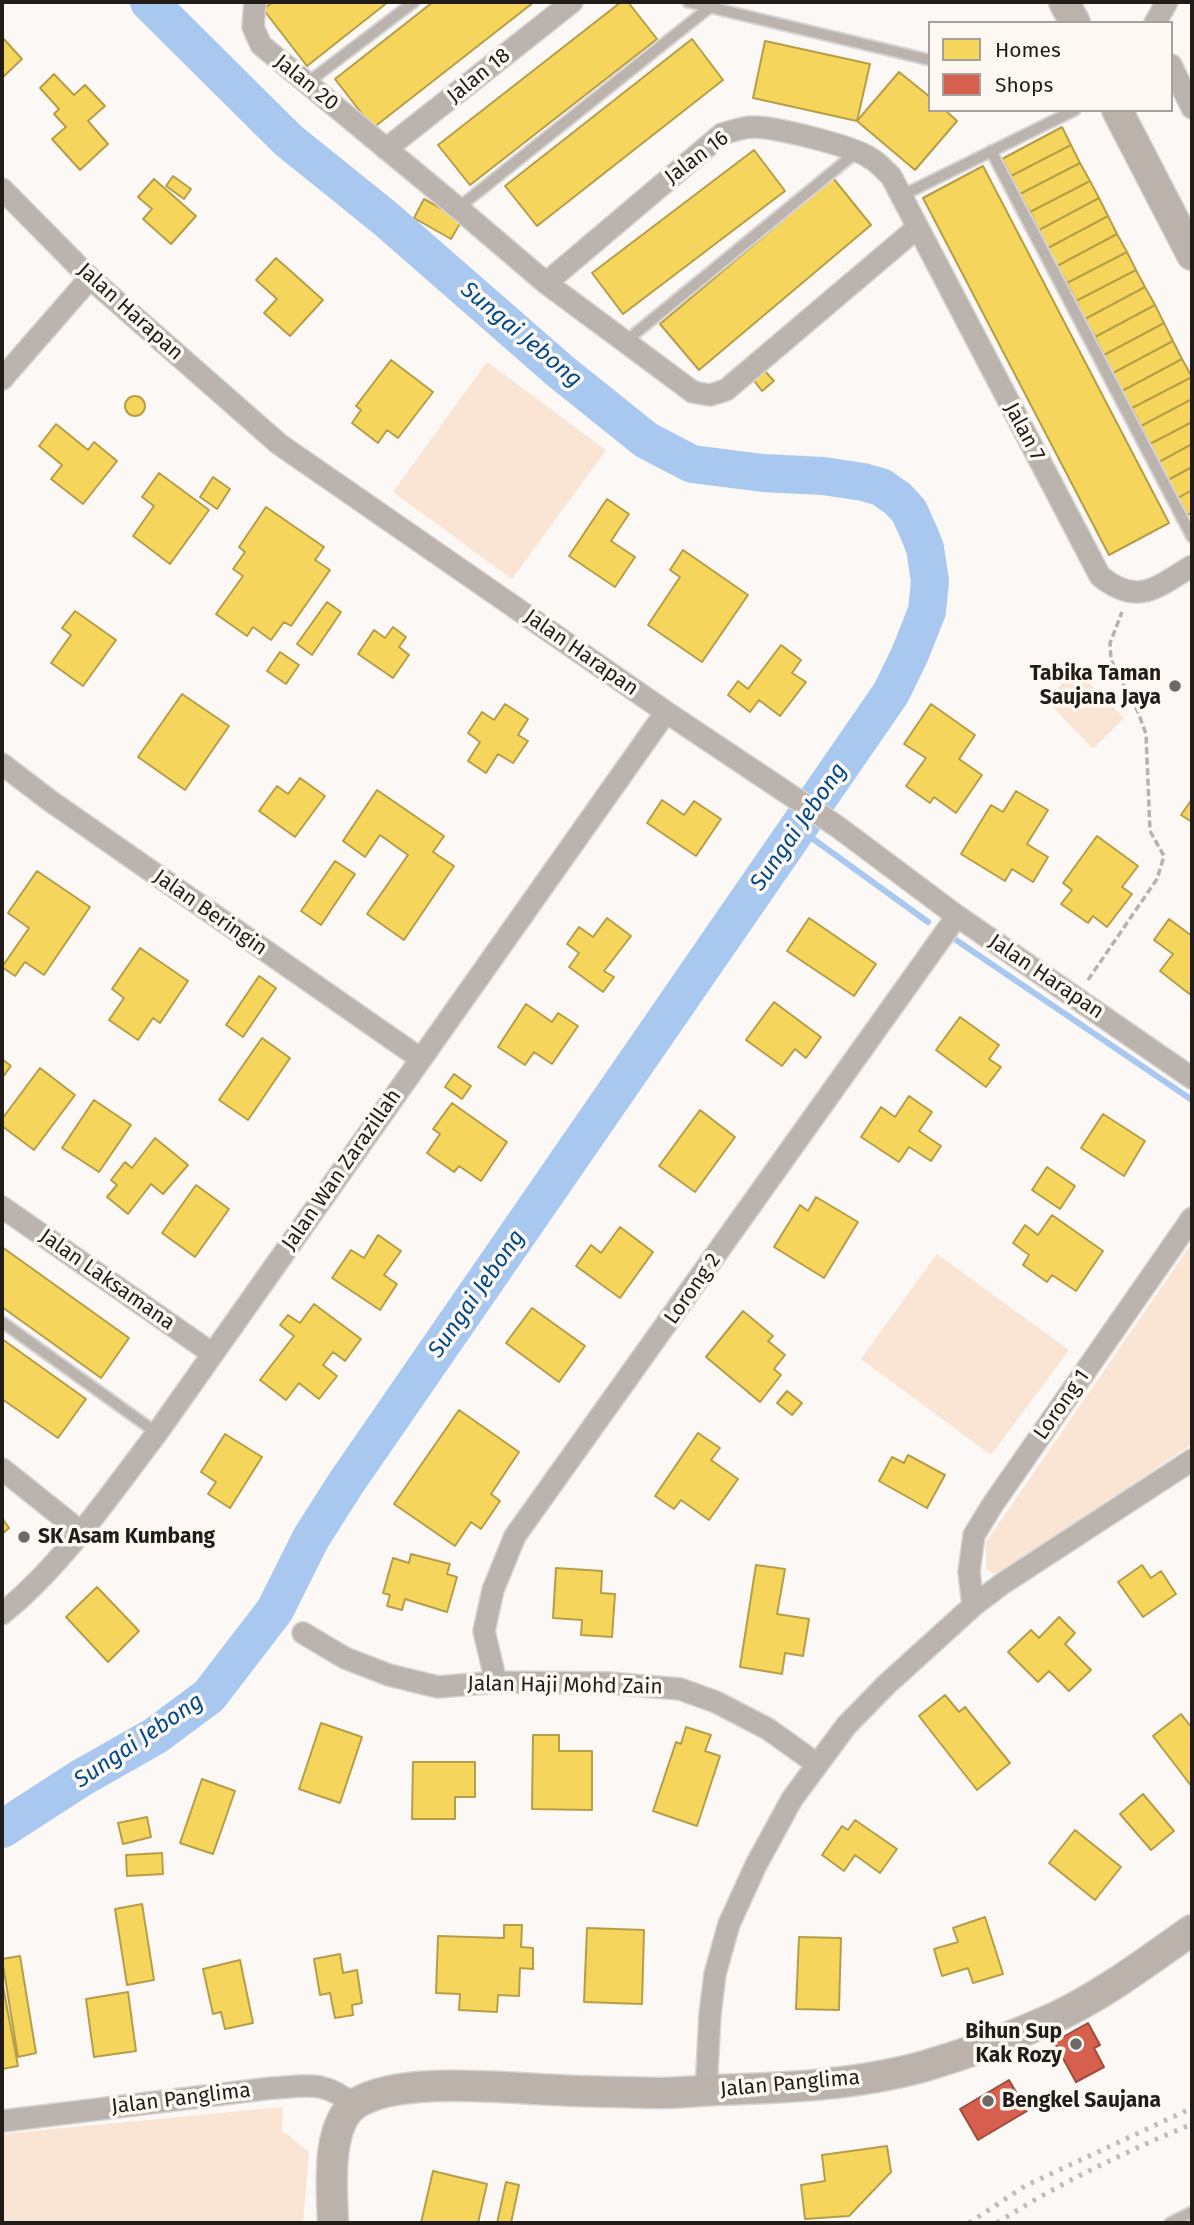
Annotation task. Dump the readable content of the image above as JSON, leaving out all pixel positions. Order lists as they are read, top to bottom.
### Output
{
  "streets": {
    "main road": ["Jalan Panglima"],
    "street": [
      "Jalan 18",
      "Jalan 20",
      "Jalan 16",
      "Jalan Harapan",
      "Jalan 7",
      "Jalan Beringin",
      "Jalan Wan Zarazillah",
      "Jalan Laksamana",
      "Lorong 2",
      "Lorong 1",
      "Jalan Haji Mohd Zain"
    ]
  },
  "crossings": [
    ["Jalan 18", "Jalan 20"],
    ["Jalan 20", "Jalan 16"],
    ["Jalan 20", "Jalan 7"],
    ["Jalan 16", "Jalan 7"],
    ["Jalan Harapan", "Jalan Wan Zarazillah"],
    ["Jalan Harapan", "Lorong 2"],
    ["Jalan Beringin", "Jalan Wan Zarazillah"],
    ["Jalan Wan Zarazillah", "Jalan Laksamana"],
    ["Lorong 2", "Jalan Haji Mohd Zain"]
  ],
  "water": ["Sungai Jebong"],
  "places": [
    "Tabika Taman Saujana Jaya",
    "SK Asam Kumbang",
    "Bihun Sup Kak Rozy",
    "Bengkel Saujana"
  ],
  "legend": ["Homes", "Shops"]
}
